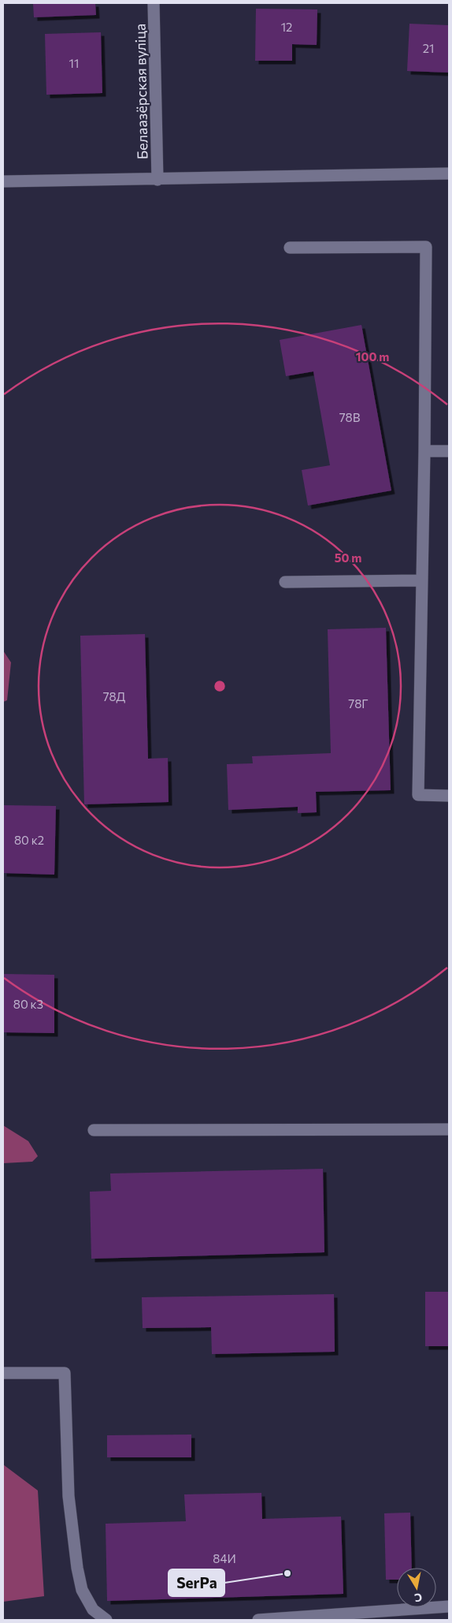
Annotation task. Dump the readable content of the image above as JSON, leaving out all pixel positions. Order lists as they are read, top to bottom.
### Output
{
  "streets": {
    "street": ["Белаазёрская вуліца"]
  },
  "places": ["SerPa"],
  "house_numbers": [
    "12",
    "21",
    "11",
    "78В",
    "78Д",
    "78Г",
    "80 к2",
    "80 к3",
    "84И"
  ],
  "north": "bottom",
  "rings": ["100 m", "50 m"]
}
